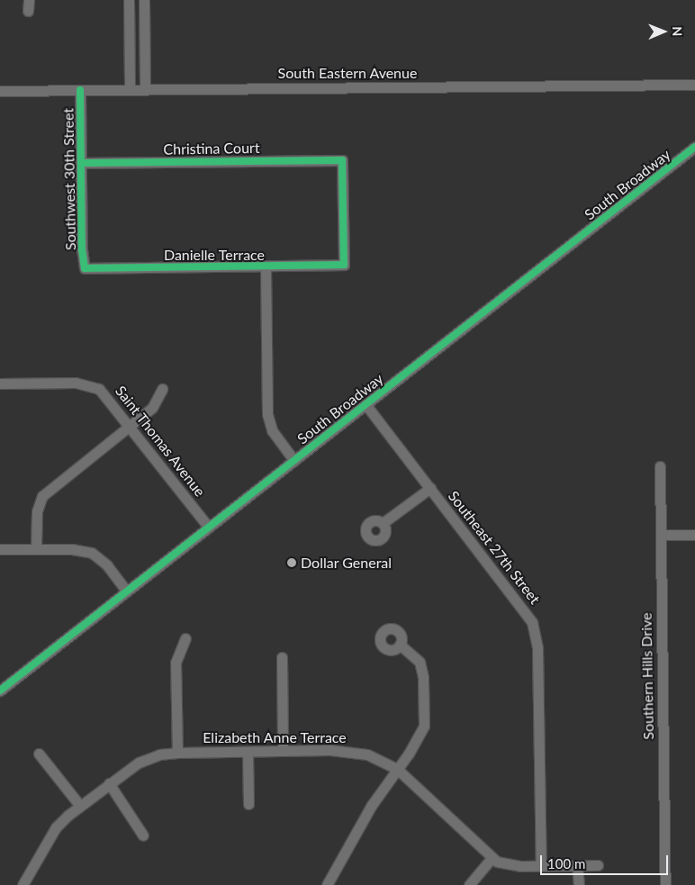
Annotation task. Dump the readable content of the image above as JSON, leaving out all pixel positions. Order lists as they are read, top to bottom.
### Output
{
  "streets": {
    "street": [
      "South Eastern Avenue",
      "Christina Court",
      "Southwest 30th Street",
      "South Broadway",
      "Danielle Terrace",
      "Saint Thomas Avenue",
      "Southeast 27th Street",
      "Southern Hills Drive",
      "Elizabeth Anne Terrace"
    ]
  },
  "crossings": [
    ["South Eastern Avenue", "Southwest 30th Street"],
    ["Christina Court", "Southwest 30th Street"],
    ["Christina Court", "Danielle Terrace"],
    ["Southwest 30th Street", "Danielle Terrace"],
    ["South Broadway", "Saint Thomas Avenue"],
    ["South Broadway", "Southeast 27th Street"],
    ["Southeast 27th Street", "Elizabeth Anne Terrace"]
  ],
  "places": ["Dollar General"],
  "scale_bar": "100 m",
  "north": "right"
}
